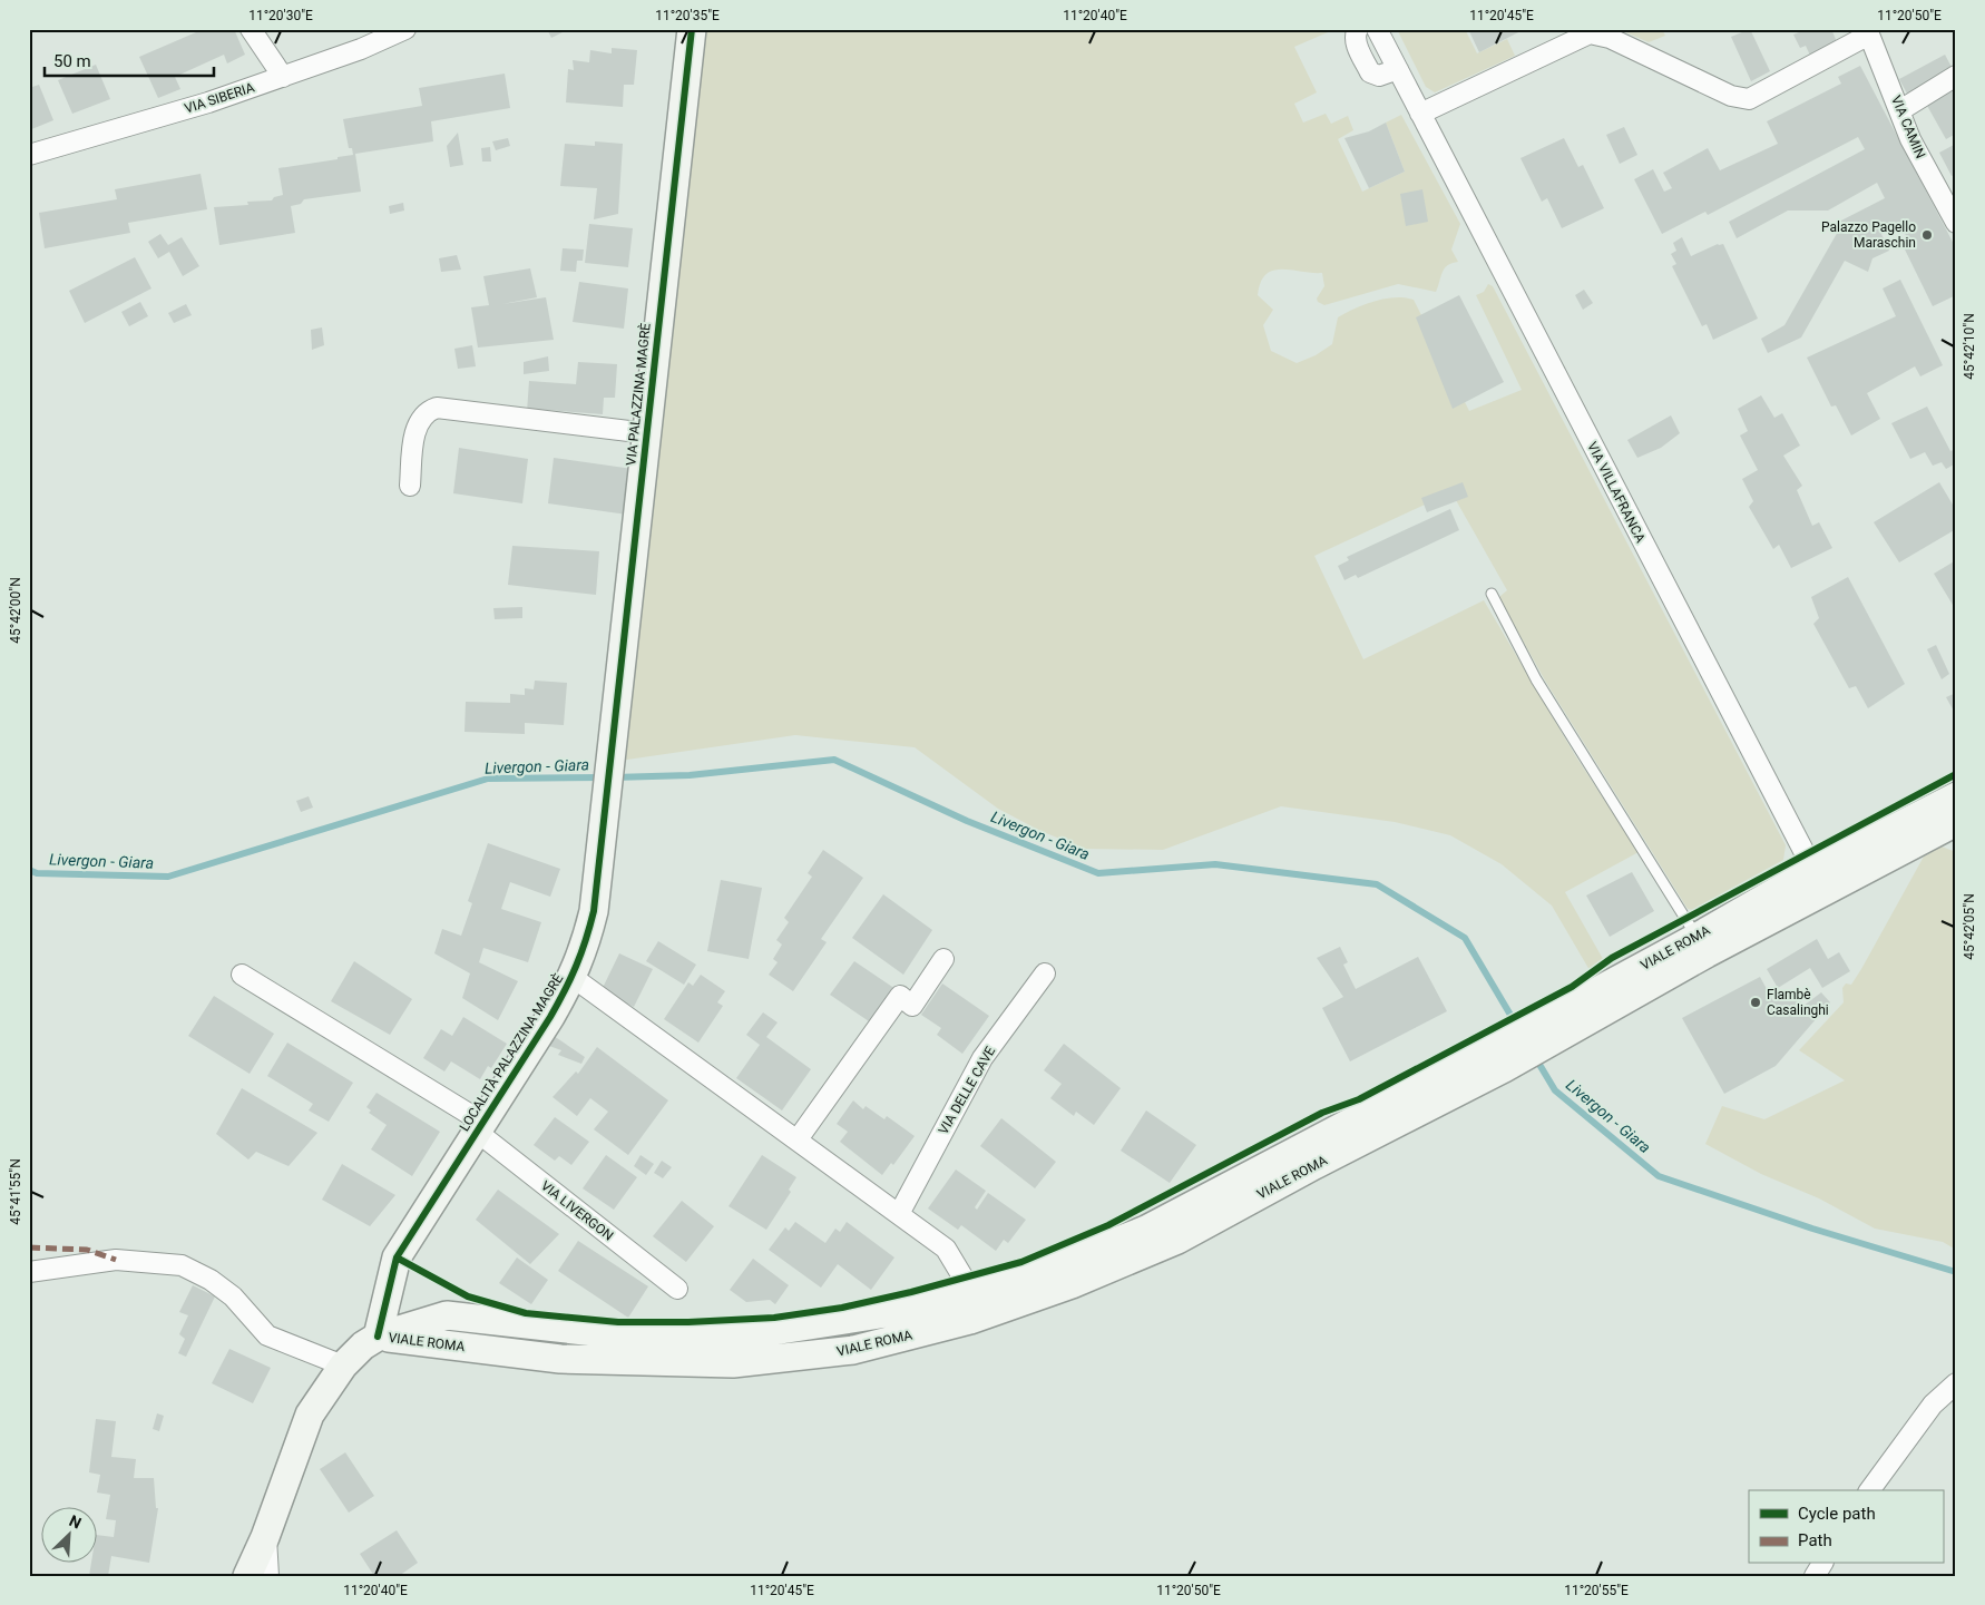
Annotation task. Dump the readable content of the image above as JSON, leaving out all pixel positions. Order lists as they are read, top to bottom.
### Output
{
  "streets": {
    "main road": ["VIA PALAZZINA MAGRÈ", "VIALE ROMA", "LOCALITÀ PALAZZINA MAGRÈ"],
    "street": [
      "VIA SIBERIA",
      "VIA CAMIN",
      "VIA VILLAFRANCA",
      "VIA DELLE CAVE",
      "VIA LIVERGON"
    ]
  },
  "crossings": [
    ["VIA PALAZZINA MAGRÈ", "LOCALITÀ PALAZZINA MAGRÈ"],
    ["VIA VILLAFRANCA", "VIALE ROMA"],
    ["VIALE ROMA", "LOCALITÀ PALAZZINA MAGRÈ"],
    ["LOCALITÀ PALAZZINA MAGRÈ", "VIA LIVERGON"]
  ],
  "water": ["Livergon - Giara"],
  "places": ["Palazzo Pagello Maraschin", "Flambè Casalinghi"],
  "legend": ["Cycle path", "Path"],
  "scale_bar": "50 m",
  "north": "top right",
  "coordinates": [
    "11°20'30\"E",
    "11°20'35\"E",
    "11°20'40\"E",
    "11°20'45\"E",
    "11°20'50\"E",
    "45°42'10\"N",
    "45°42'00\"N",
    "45°42'05\"N",
    "45°41'55\"N",
    "11°20'55\"E"
  ]
}
